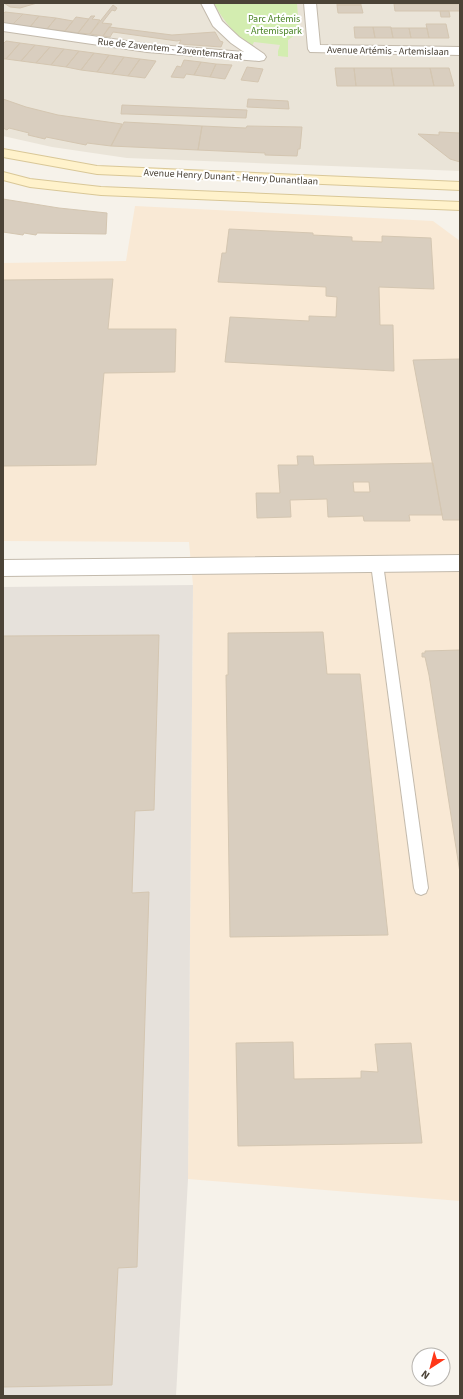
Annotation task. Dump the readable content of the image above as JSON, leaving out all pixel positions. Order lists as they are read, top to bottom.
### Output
{
  "streets": {
    "street": ["Rue de Zaventem - Zaventemstraat", "Avenue Artémis - Artemislaan", "Avenue Henry Dunant - Henry Dunantlaan"]
  },
  "parks": ["Parc Artémis - Artemispark"],
  "north": "bottom left"
}
